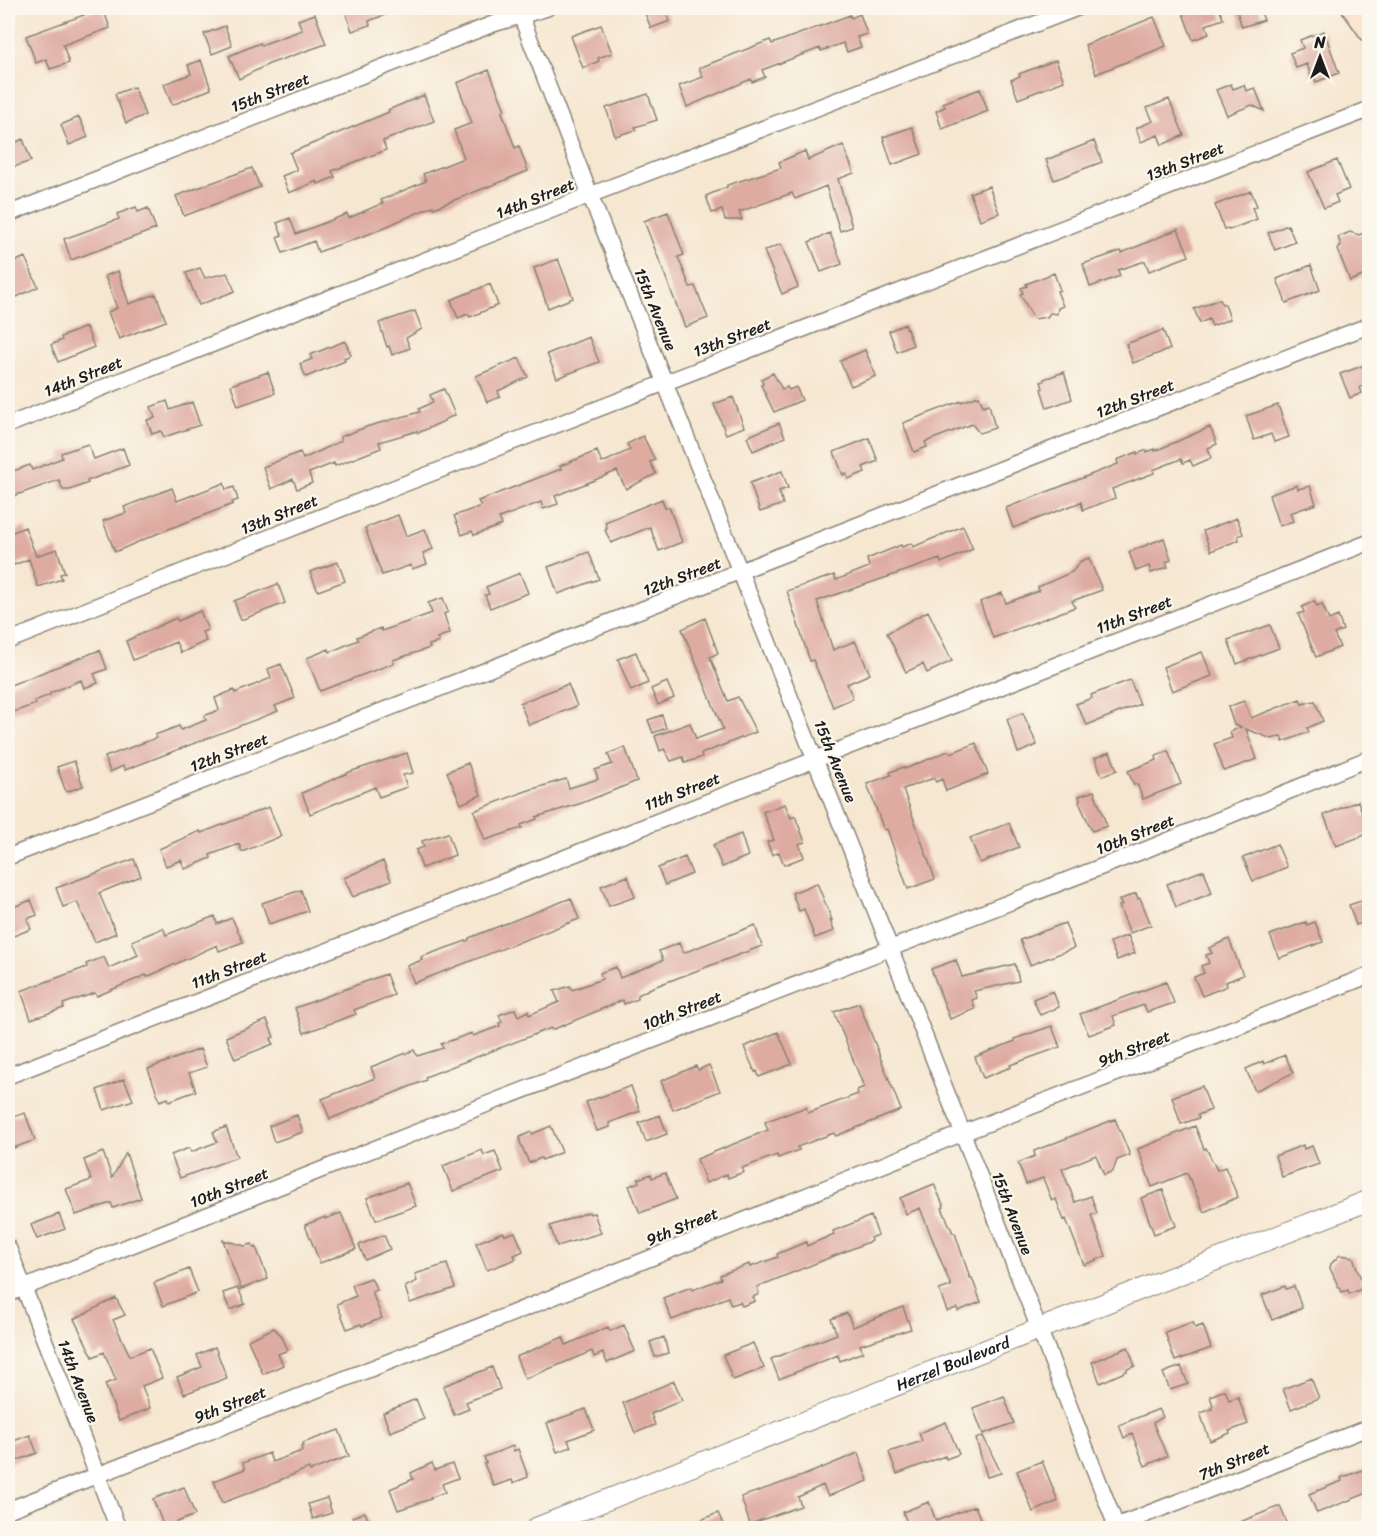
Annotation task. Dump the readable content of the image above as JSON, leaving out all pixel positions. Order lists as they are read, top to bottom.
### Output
{
  "streets": {
    "street": [
      "15th Street",
      "13th Street",
      "14th Street",
      "15th Avenue",
      "12th Street",
      "11th Street",
      "10th Street",
      "9th Street",
      "Herzel Boulevard",
      "14th Avenue",
      "7th Street"
    ]
  },
  "crossings": [
    ["15th Street", "15th Avenue"],
    ["13th Street", "15th Avenue"],
    ["14th Street", "15th Avenue"],
    ["15th Avenue", "12th Street"],
    ["15th Avenue", "11th Street"],
    ["15th Avenue", "10th Street"],
    ["15th Avenue", "9th Street"],
    ["15th Avenue", "Herzel Boulevard"],
    ["15th Avenue", "7th Street"],
    ["10th Street", "14th Avenue"],
    ["9th Street", "14th Avenue"]
  ],
  "north": "top"
}
